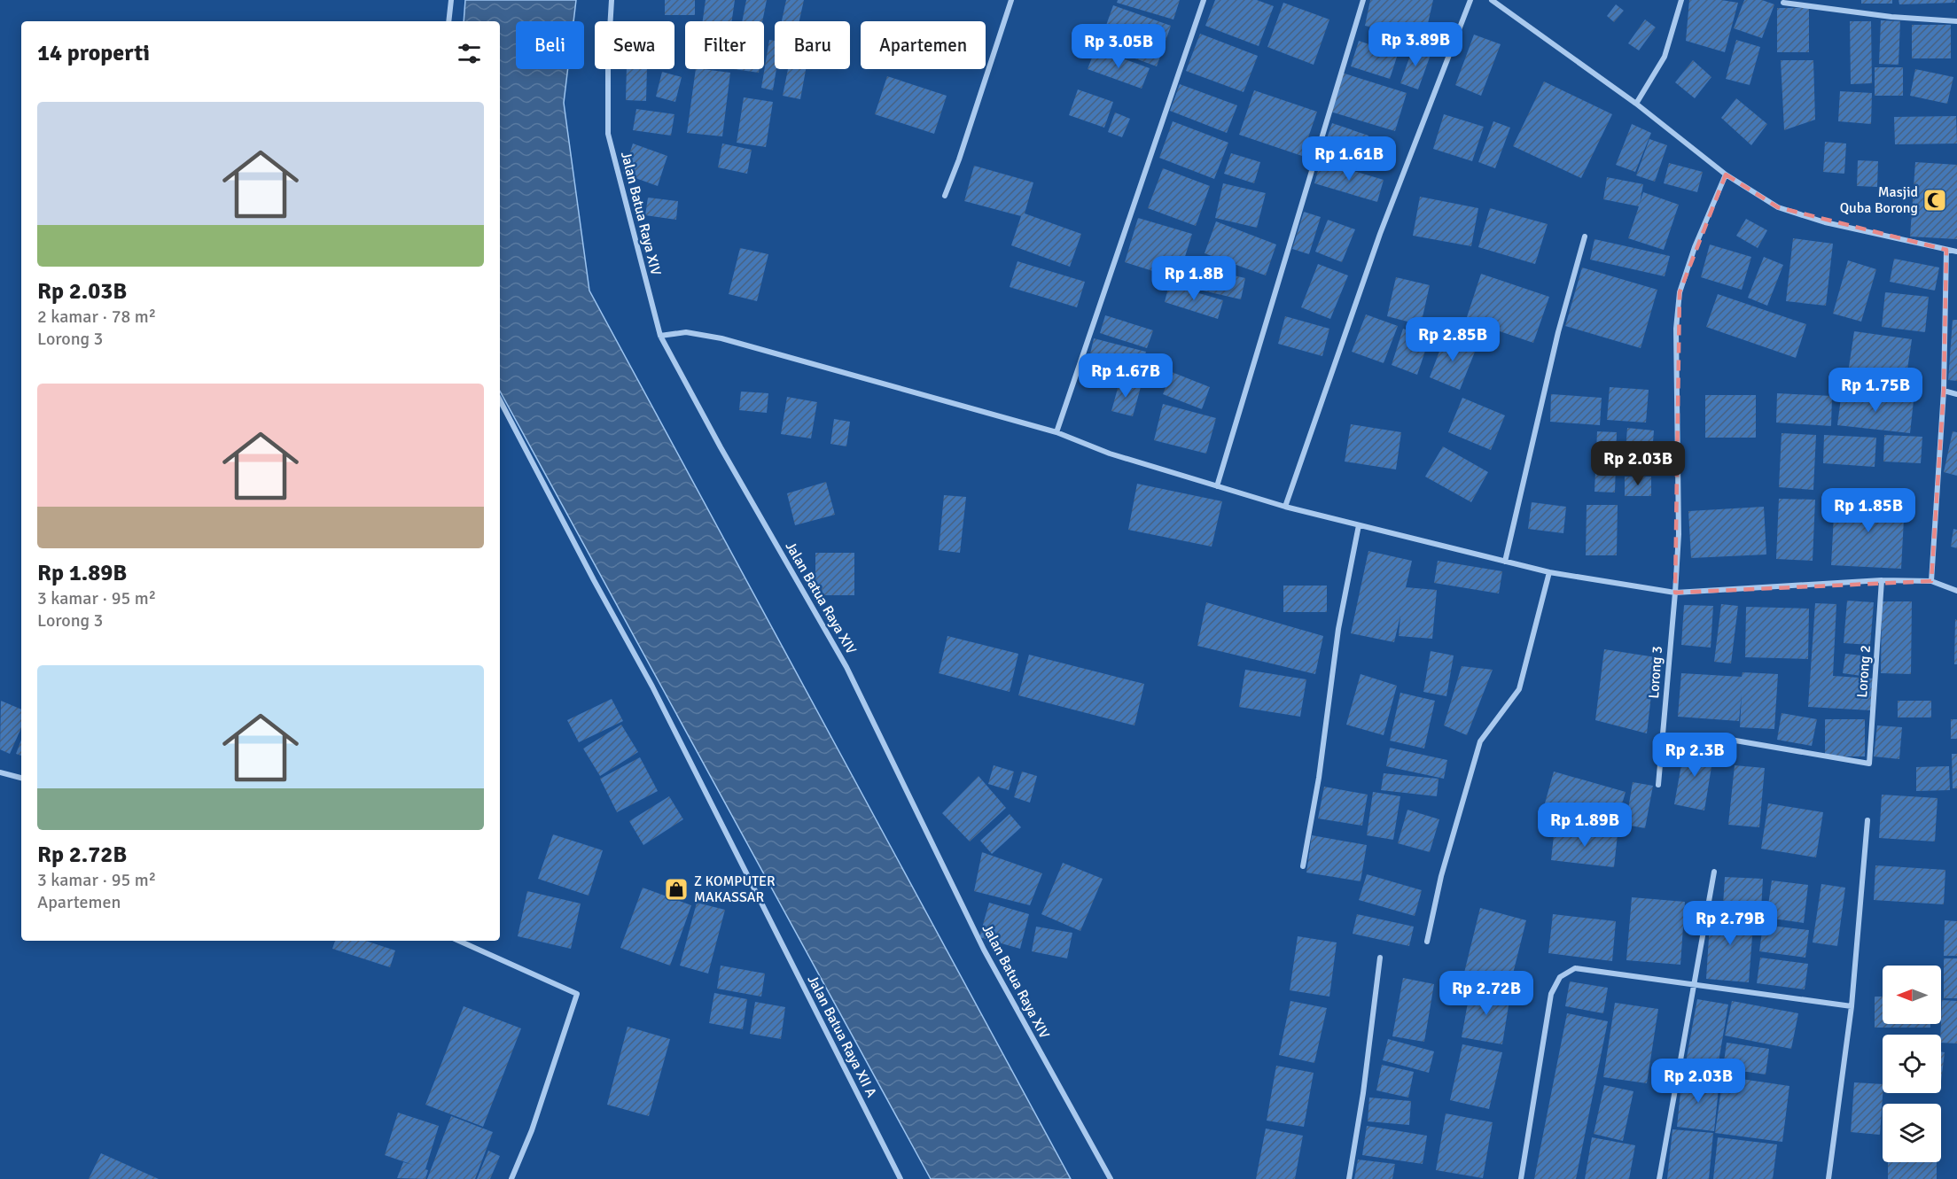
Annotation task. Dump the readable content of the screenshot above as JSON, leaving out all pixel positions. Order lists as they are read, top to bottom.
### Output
{
  "streets": {
    "street": [
      "Jalan Batua Raya XIV",
      "Lorong 2",
      "Lorong 3",
      "Jalan Batua Raya XII A"
    ]
  },
  "places": {
    "mosque": ["Masjid Quba Borong"],
    "shop": ["Z KOMPUTER MAKASSAR"]
  },
  "north": "left",
  "page": {
    "chip": [
      "Beli",
      "Sewa",
      "Filter",
      "Baru",
      "Apartemen"
    ],
    "heading": "14 properti",
    "price": [
      "Rp 3.89B",
      "Rp 3.05B",
      "Rp 1.61B",
      "Rp 1.8B",
      "Rp 2.85B",
      "Rp 1.67B",
      "Rp 1.75B",
      "Rp 2.03B",
      "Rp 1.85B",
      "Rp 2.3B",
      "Rp 1.89B",
      "Rp 2.79B",
      "Rp 2.72B",
      "Rp 2.03B"
    ],
    "list": [
      {
        "name": "Rp 2.03B",
        "note": "2 kamar · 78 m² · Lorong 3"
      },
      {
        "name": "Rp 1.89B",
        "note": "3 kamar · 95 m² · Lorong 3"
      },
      {
        "name": "Rp 2.72B",
        "note": "3 kamar · 95 m² · Apartemen"
      }
    ]
  }
}
